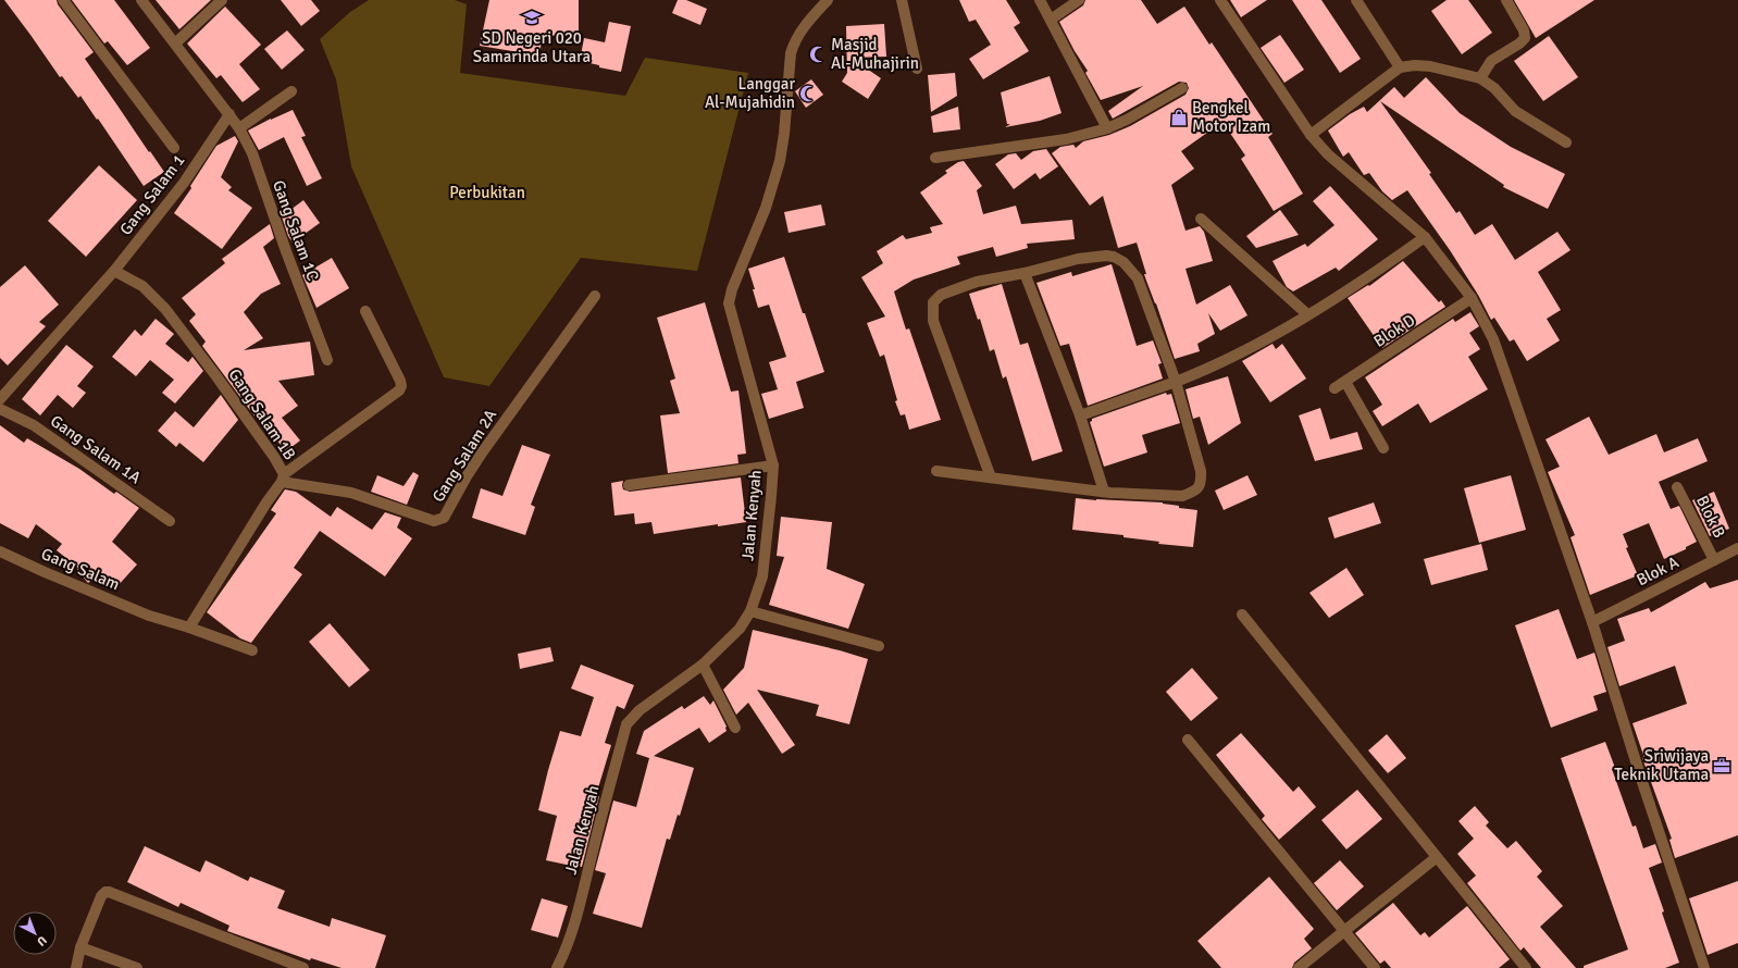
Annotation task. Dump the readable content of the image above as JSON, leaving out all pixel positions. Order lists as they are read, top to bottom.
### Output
{
  "streets": {
    "street": [
      "Gang Salam 1",
      "Gang Salam 1C",
      "Blok D",
      "Gang Salam 1B",
      "Gang Salam 1A",
      "Gang Salam 2A",
      "Jalan Kenyah",
      "Blok B",
      "Gang Salam",
      "Blok A"
    ]
  },
  "crossings": [
    ["Gang Salam 1", "Gang Salam 1C"],
    ["Gang Salam 1", "Gang Salam 1B"],
    ["Gang Salam 1B", "Gang Salam 2A"],
    ["Gang Salam 1B", "Gang Salam"],
    ["Blok B", "Blok A"]
  ],
  "parks": ["Perbukitan"],
  "places": {
    "school or university": ["SD Negeri 020 Samarinda Utara"],
    "mosque": ["Masjid Al-Muhajirin", "Langgar Al-Mujahidin"],
    "shop": ["Bengkel Motor Izam"],
    "office": ["Sriwijaya Teknik Utama"]
  },
  "north": "bottom right"
}
